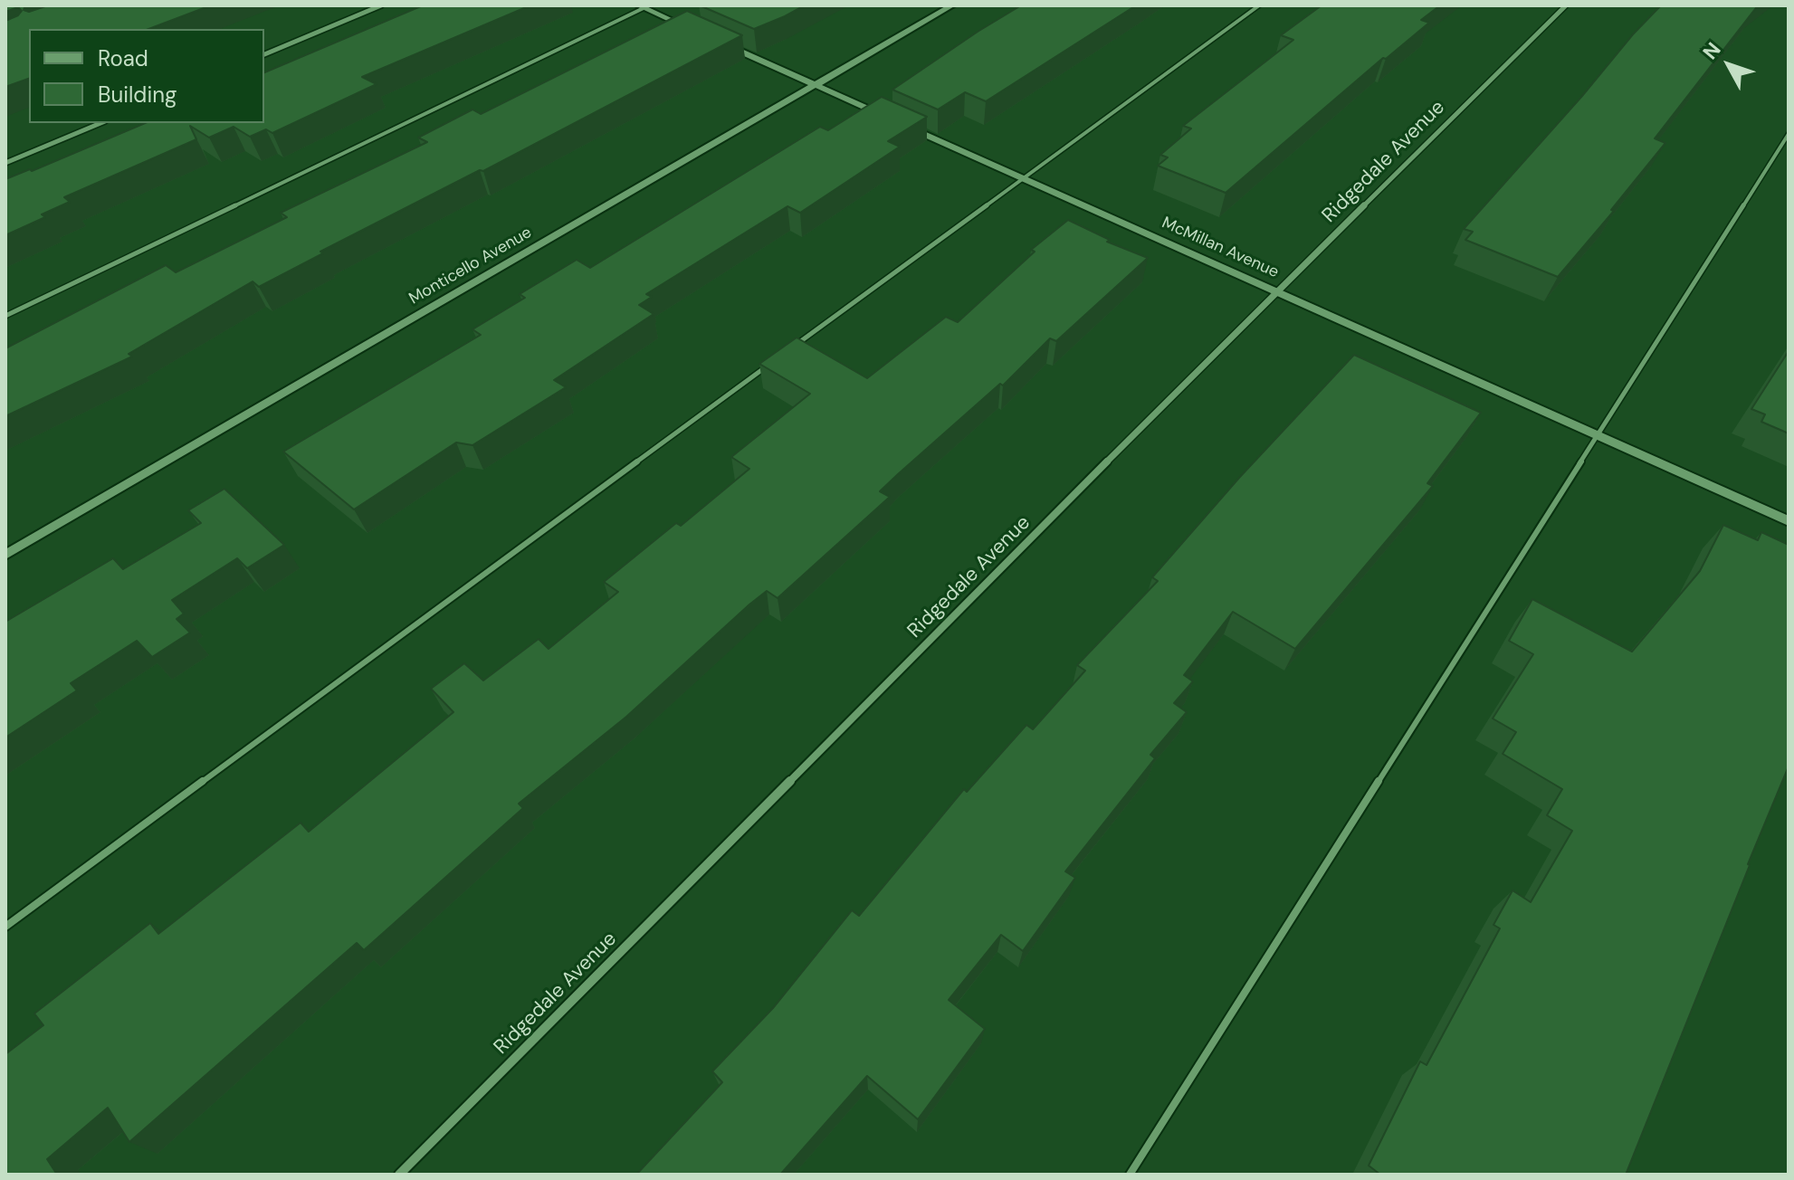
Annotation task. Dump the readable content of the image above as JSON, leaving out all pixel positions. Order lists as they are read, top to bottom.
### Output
{
  "streets": {
    "street": ["Ridgedale Avenue", "McMillan Avenue", "Monticello Avenue"]
  },
  "crossings": [
    ["Ridgedale Avenue", "McMillan Avenue"]
  ],
  "legend": ["Road", "Building"],
  "north": "top left"
}
